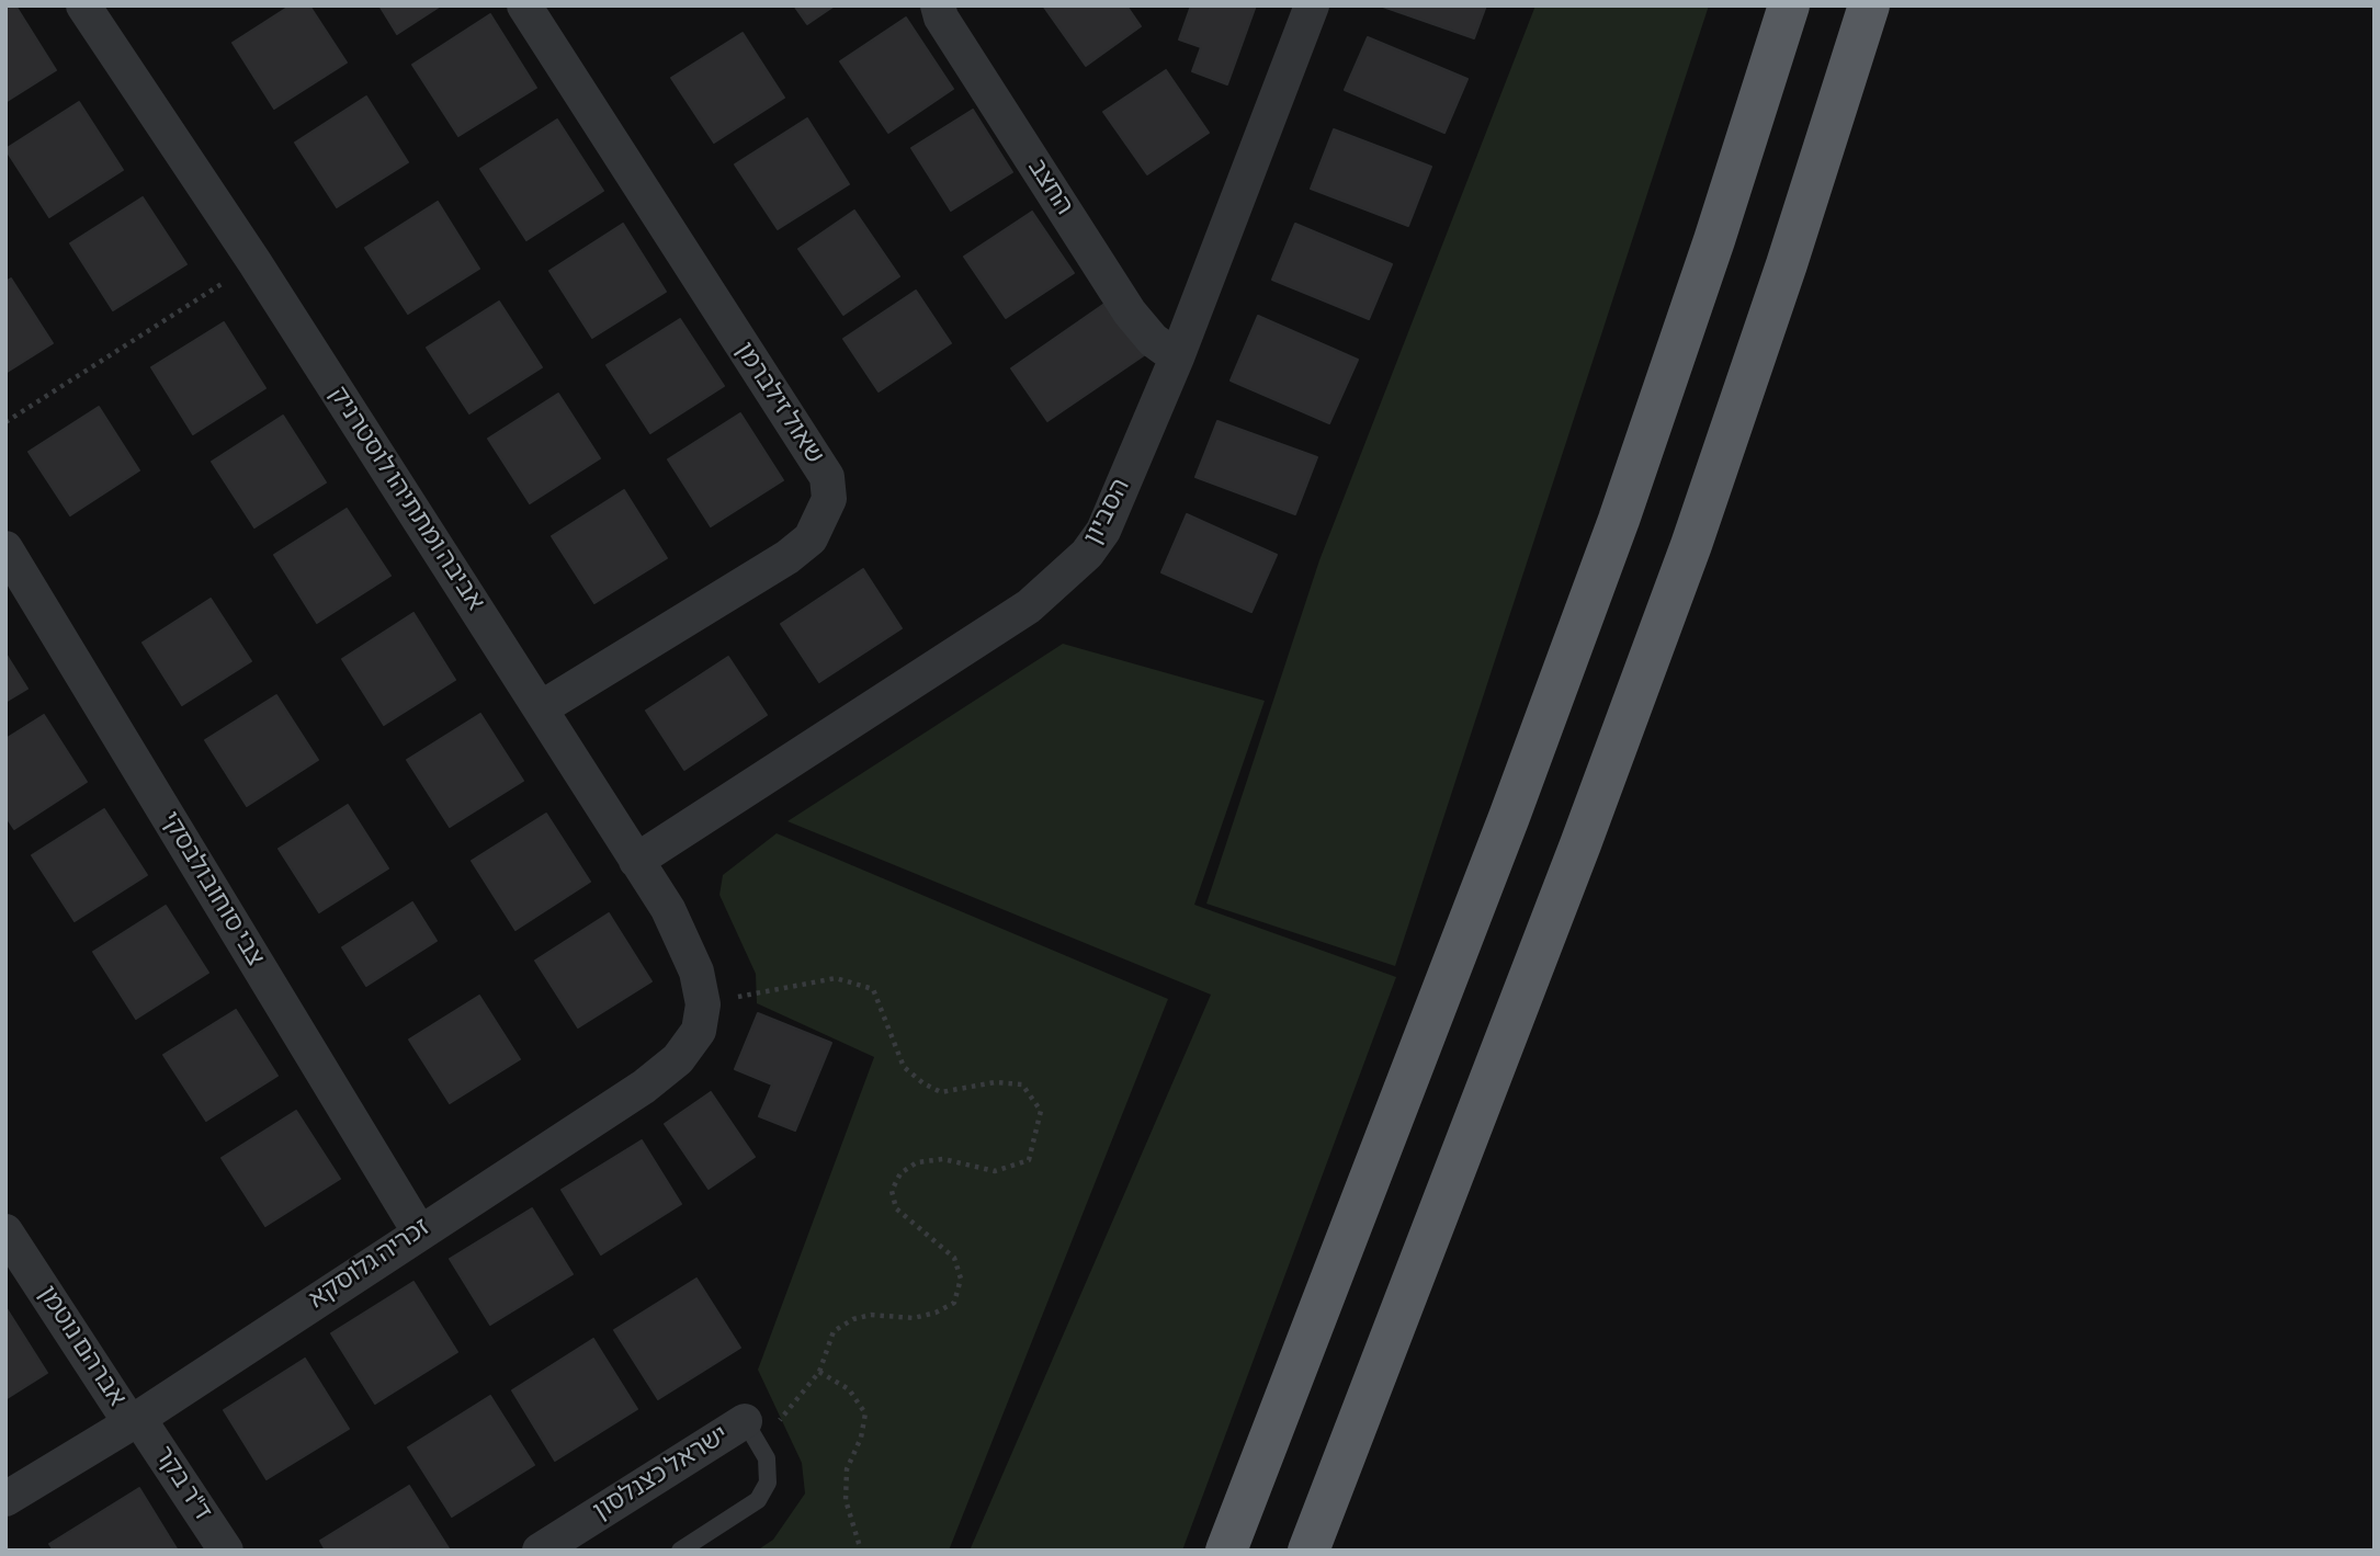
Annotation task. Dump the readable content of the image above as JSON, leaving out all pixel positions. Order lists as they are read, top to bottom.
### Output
{
  "streets": {
    "street": [
      "החצב",
      "שאול זילברמן",
      "אביבה ומתתיהו לוסטרניק",
      "הסביון",
      "צבי סוחובולבסקי",
      "זכריה גלוסקא",
      "אברהם נוטמן",
      "ישראל כצנלסון",
      "ד\"ר בקר"
    ]
  },
  "crossings": [
    ["החצב", "הסביון"],
    ["שאול זילברמן", "אביבה ומתתיהו לוסטרניק"],
    ["אביבה ומתתיהו לוסטרניק", "הסביון"],
    ["אביבה ומתתיהו לוסטרניק", "זכריה גלוסקא"],
    ["צבי סוחובולבסקי", "זכריה גלוסקא"],
    ["זכריה גלוסקא", "אברהם נוטמן"],
    ["זכריה גלוסקא", "ד\"ר בקר"],
    ["אברהם נוטמן", "ד\"ר בקר"]
  ]
}
